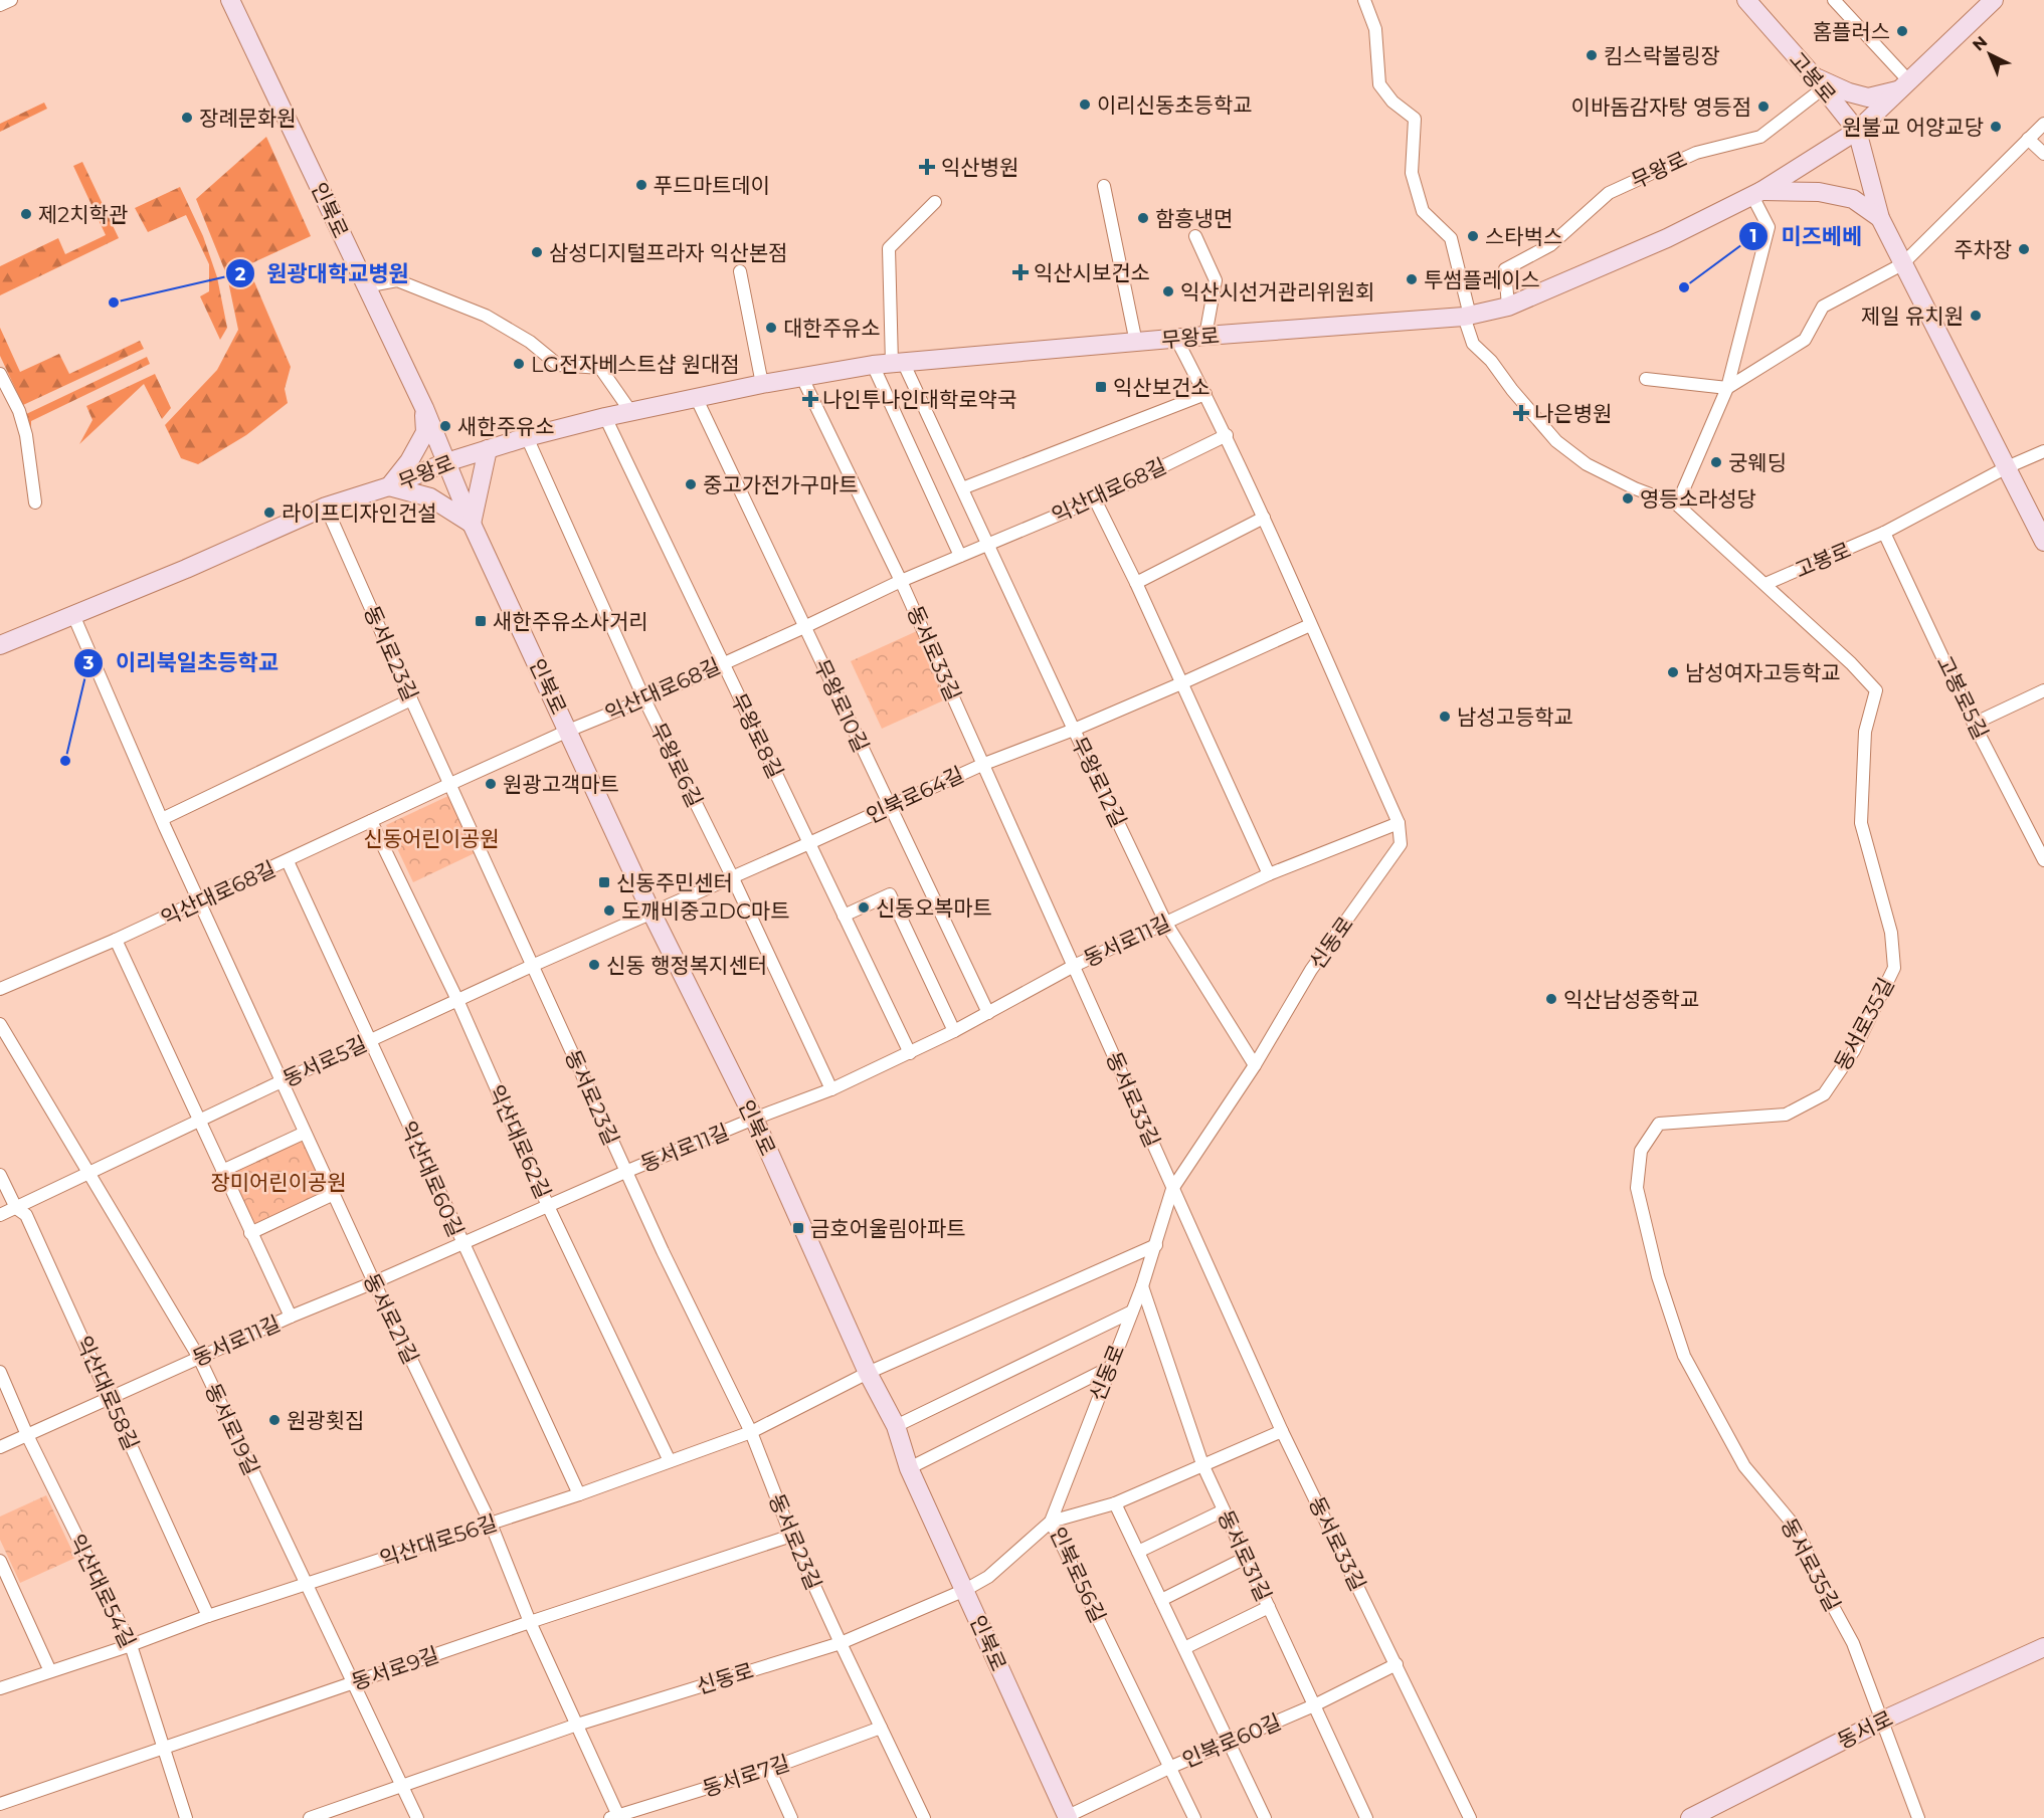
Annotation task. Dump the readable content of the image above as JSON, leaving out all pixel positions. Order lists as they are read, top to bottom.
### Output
{
  "streets": {
    "street": [
      "고봉로",
      "무왕로",
      "인북로",
      "익산대로68길",
      "동서로23길",
      "동서로33길",
      "고봉로5길",
      "무왕로10길",
      "무왕로8길",
      "무왕로6길",
      "무왕로12길",
      "인북로64길",
      "동서로11길",
      "신동로",
      "동서로35길",
      "동서로5길",
      "익산대로62길",
      "익산대로60길",
      "동서로21길",
      "익산대로58길",
      "동서로19길",
      "익산대로56길",
      "동서로31길",
      "인북로56길",
      "익산대로54길",
      "동서로9길",
      "동서로",
      "인북로60길",
      "동서로7길"
    ]
  },
  "crossings": [
    ["고봉로", "무왕로"],
    ["고봉로", "고봉로5길"],
    ["고봉로", "동서로35길"],
    ["무왕로", "인북로"],
    ["무왕로", "동서로23길"],
    ["무왕로", "동서로33길"],
    ["무왕로", "무왕로10길"],
    ["무왕로", "무왕로8길"],
    ["무왕로", "무왕로6길"],
    ["무왕로", "무왕로12길"],
    ["무왕로", "동서로35길"],
    ["무왕로", "동서로21길"],
    ["인북로", "익산대로68길"],
    ["인북로", "인북로64길"],
    ["인북로", "동서로11길"],
    ["인북로", "신동로"],
    ["인북로", "동서로5길"],
    ["인북로", "익산대로56길"],
    ["인북로", "인북로60길"],
    ["익산대로68길", "동서로23길"],
    ["익산대로68길", "동서로33길"],
    ["익산대로68길", "무왕로10길"],
    ["익산대로68길", "무왕로8길"],
    ["익산대로68길", "무왕로6길"],
    ["익산대로68길", "무왕로12길"],
    ["익산대로68길", "익산대로62길"],
    ["익산대로68길", "익산대로60길"],
    ["익산대로68길", "동서로21길"],
    ["동서로23길", "동서로11길"],
    ["동서로23길", "신동로"],
    ["동서로23길", "동서로5길"],
    ["동서로23길", "익산대로56길"],
    ["동서로23길", "동서로9길"],
    ["동서로23길", "동서로7길"],
    ["동서로33길", "인북로64길"],
    ["동서로33길", "동서로11길"],
    ["동서로33길", "신동로"],
    ["동서로33길", "인북로56길"],
    ["동서로33길", "인북로60길"],
    ["무왕로10길", "인북로64길"],
    ["무왕로10길", "동서로11길"],
    ["무왕로8길", "인북로64길"],
    ["무왕로8길", "동서로11길"],
    ["무왕로6길", "인북로64길"],
    ["무왕로6길", "동서로11길"],
    ["무왕로12길", "인북로64길"],
    ["무왕로12길", "동서로11길"],
    ["무왕로12길", "신동로"],
    ["인북로64길", "동서로5길"],
    ["동서로11길", "신동로"],
    ["동서로11길", "익산대로62길"],
    ["동서로11길", "익산대로60길"],
    ["동서로11길", "동서로21길"],
    ["동서로11길", "익산대로58길"],
    ["동서로11길", "동서로19길"],
    ["동서로11길", "익산대로54길"],
    ["신동로", "동서로21길"],
    ["신동로", "동서로19길"],
    ["신동로", "동서로31길"],
    ["신동로", "인북로56길"],
    ["동서로35길", "동서로"],
    ["동서로5길", "익산대로62길"],
    ["동서로5길", "익산대로60길"],
    ["동서로5길", "동서로21길"],
    ["동서로5길", "익산대로58길"],
    ["동서로5길", "동서로19길"],
    ["익산대로62길", "익산대로56길"],
    ["익산대로60길", "익산대로56길"],
    ["동서로21길", "익산대로56길"],
    ["동서로21길", "동서로9길"],
    ["동서로21길", "동서로7길"],
    ["익산대로58길", "익산대로56길"],
    ["동서로19길", "익산대로56길"],
    ["동서로19길", "동서로9길"],
    ["익산대로56길", "익산대로54길"],
    ["동서로31길", "인북로56길"],
    ["동서로31길", "인북로60길"],
    ["인북로56길", "인북로60길"],
    ["익산대로54길", "동서로9길"]
  ],
  "parks": ["신동어린이공원", "장미어린이공원"],
  "places": {
    "other": [
      "홈플러스",
      "킴스락볼링장",
      "이리신동초등학교",
      "이바돔감자탕 영등점",
      "장례문화원",
      "원불교 어양교당",
      "푸드마트데이",
      "제2치학관",
      "함흥냉면",
      "스타벅스",
      "주차장",
      "삼성디지털프라자 익산본점",
      "투썸플레이스",
      "미즈베베",
      "익산시선거관리위원회",
      "원광대학교병원",
      "제일 유치원",
      "대한주유소",
      "LG전자베스트샵 원대점",
      "새한주유소",
      "궁웨딩",
      "중고가전가구마트",
      "영등소라성당",
      "라이프디자인건설",
      "남성여자고등학교",
      "남성고등학교",
      "이리북일초등학교",
      "원광고객마트",
      "신동오복마트",
      "도깨비중고DC마트",
      "신동 행정복지센터",
      "익산남성중학교",
      "원광횟집"
    ],
    "health": [
      "익산병원",
      "익산시보건소",
      "나인투나인대학로약국",
      "나은병원"
    ],
    "transit": [
      "익산보건소",
      "새한주유소사거리",
      "신동주민센터",
      "금호어울림아파트"
    ]
  },
  "north": "top left"
}
